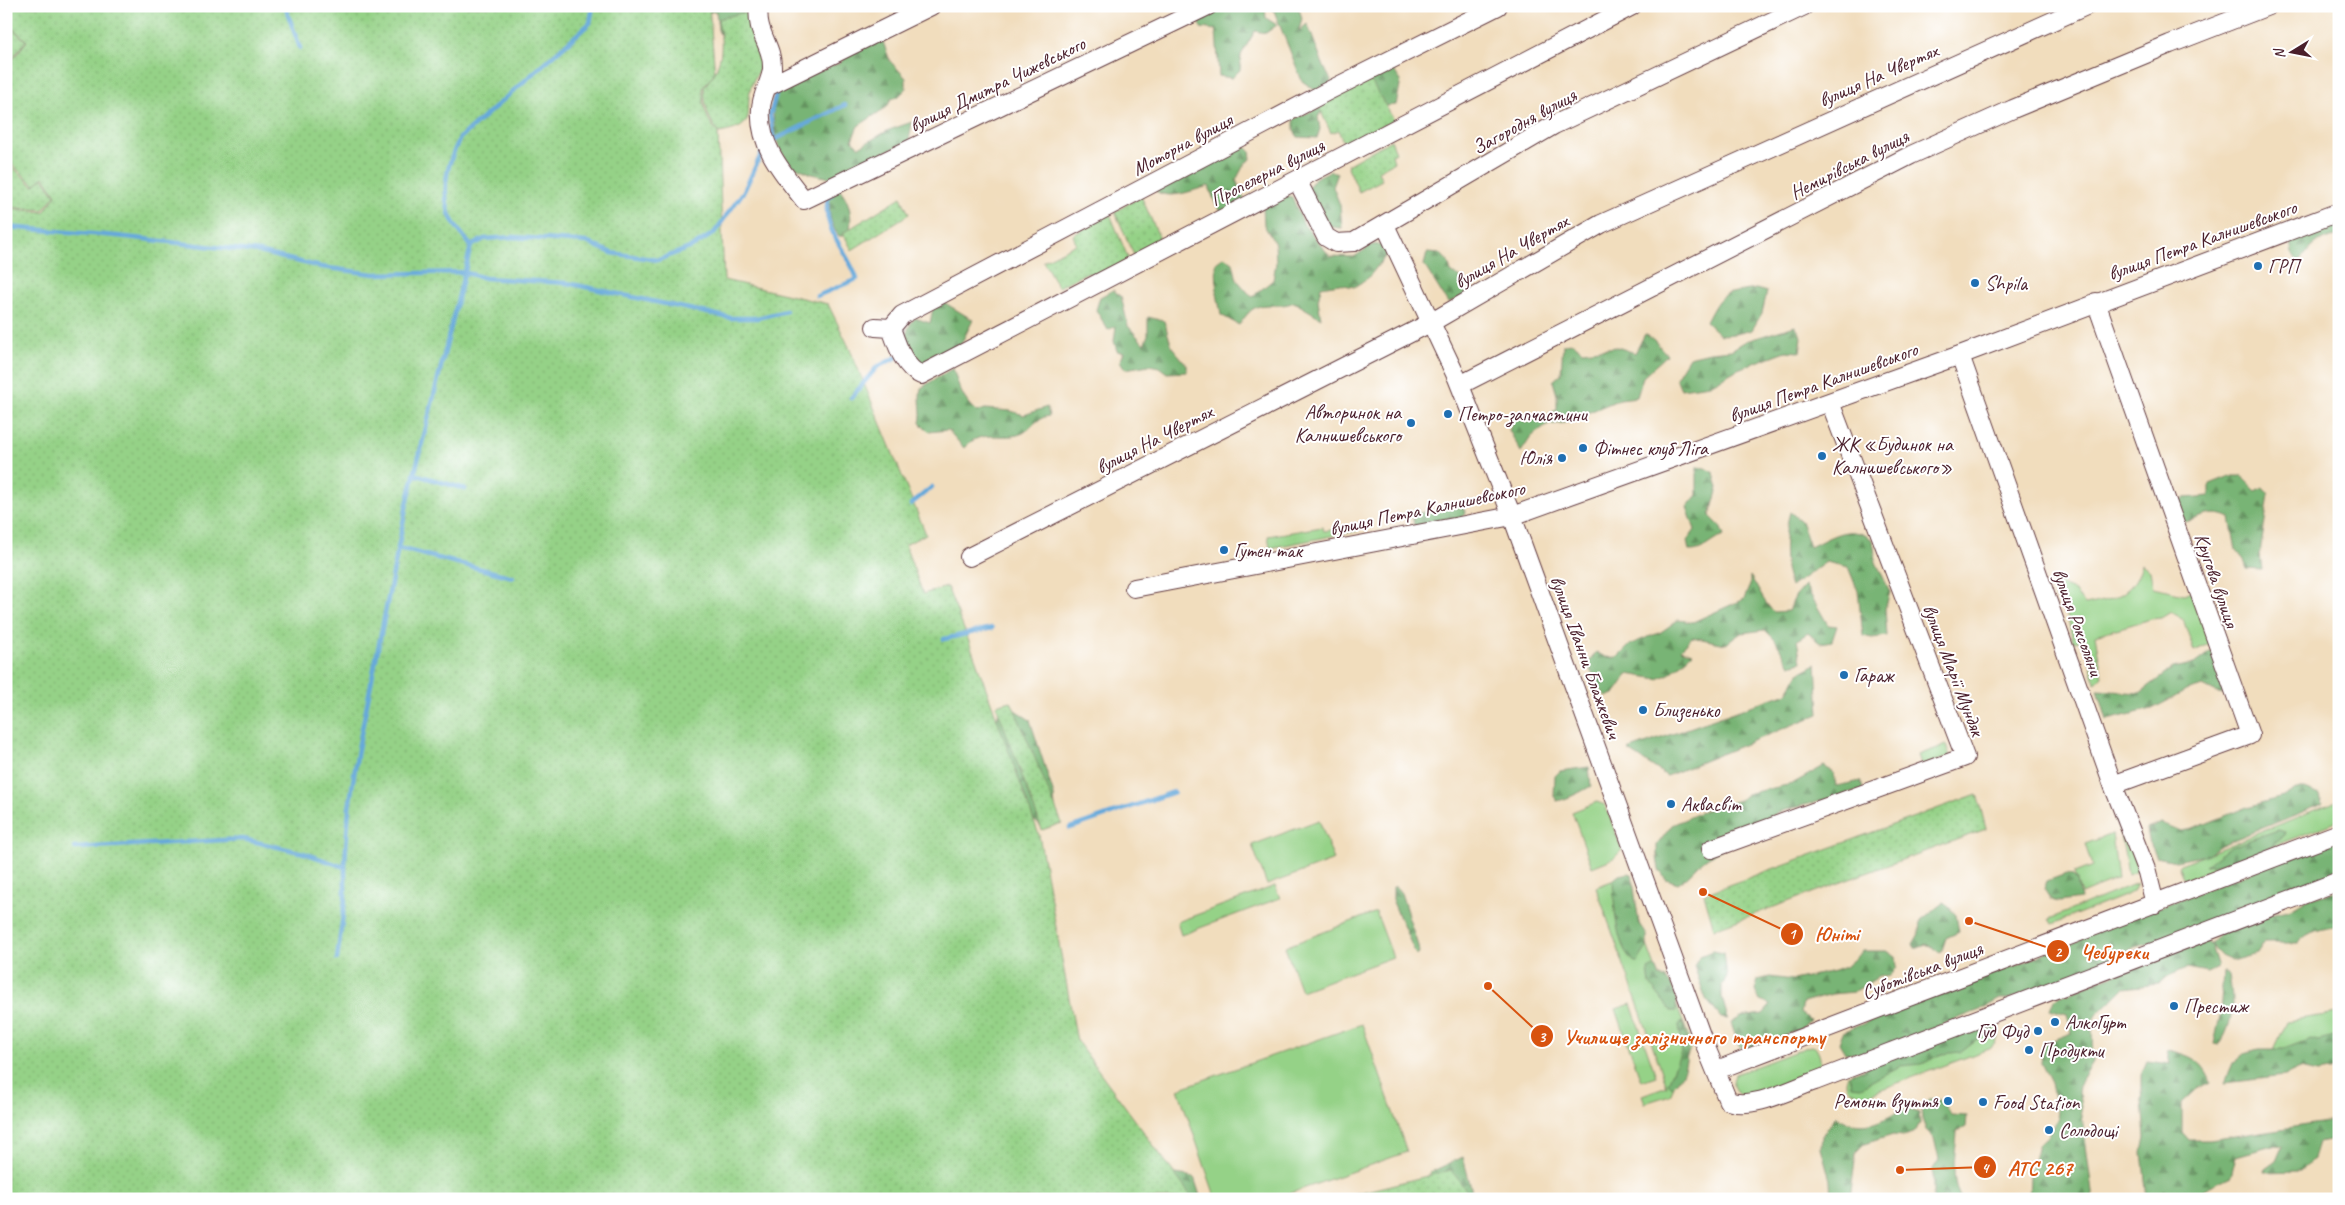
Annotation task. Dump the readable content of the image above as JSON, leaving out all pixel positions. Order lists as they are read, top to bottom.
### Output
{
  "streets": {
    "street": [
      "вулиця На Чвертях",
      "вулиця Дмитра Чижевського",
      "Загородня вулиця",
      "Моторна вулиця",
      "Немирівська вулиця",
      "Пропелерна вулиця",
      "вулиця Петра Калнишевського",
      "Кругова вулиця",
      "вулиця Роксоляни",
      "вулиця Іванни Блажкевич",
      "вулиця Марії Мундяк",
      "Суботівська вулиця"
    ]
  },
  "crossings": [
    ["вулиця На Чвертях", "вулиця Іванни Блажкевич"],
    ["Загородня вулиця", "Пропелерна вулиця"],
    ["Загородня вулиця", "вулиця Іванни Блажкевич"],
    ["Моторна вулиця", "Пропелерна вулиця"],
    ["Немирівська вулиця", "вулиця Іванни Блажкевич"],
    ["вулиця Петра Калнишевського", "Кругова вулиця"],
    ["вулиця Петра Калнишевського", "вулиця Роксоляни"],
    ["вулиця Петра Калнишевського", "вулиця Іванни Блажкевич"],
    ["вулиця Петра Калнишевського", "вулиця Марії Мундяк"],
    ["Кругова вулиця", "вулиця Роксоляни"],
    ["вулиця Роксоляни", "Суботівська вулиця"],
    ["вулиця Іванни Блажкевич", "Суботівська вулиця"]
  ],
  "places": [
    "ГРП",
    "Shpila",
    "Петро-запчастини",
    "Авторинок на Калнишевського",
    "Фітнес клуб Ліга",
    "ЖК «Будинок на Калнишевського»",
    "Юлія",
    "Гутен так",
    "Гараж",
    "Близенько",
    "Аквасвіт",
    "Юніті",
    "Чебуреки",
    "Училище залізничного транспорту",
    "Престиж",
    "АлкоГурт",
    "Гуд Фуд",
    "Продукти",
    "Ремонт взуття",
    "Food Station",
    "Солодощі",
    "АТС 267"
  ],
  "north": "left"
}
